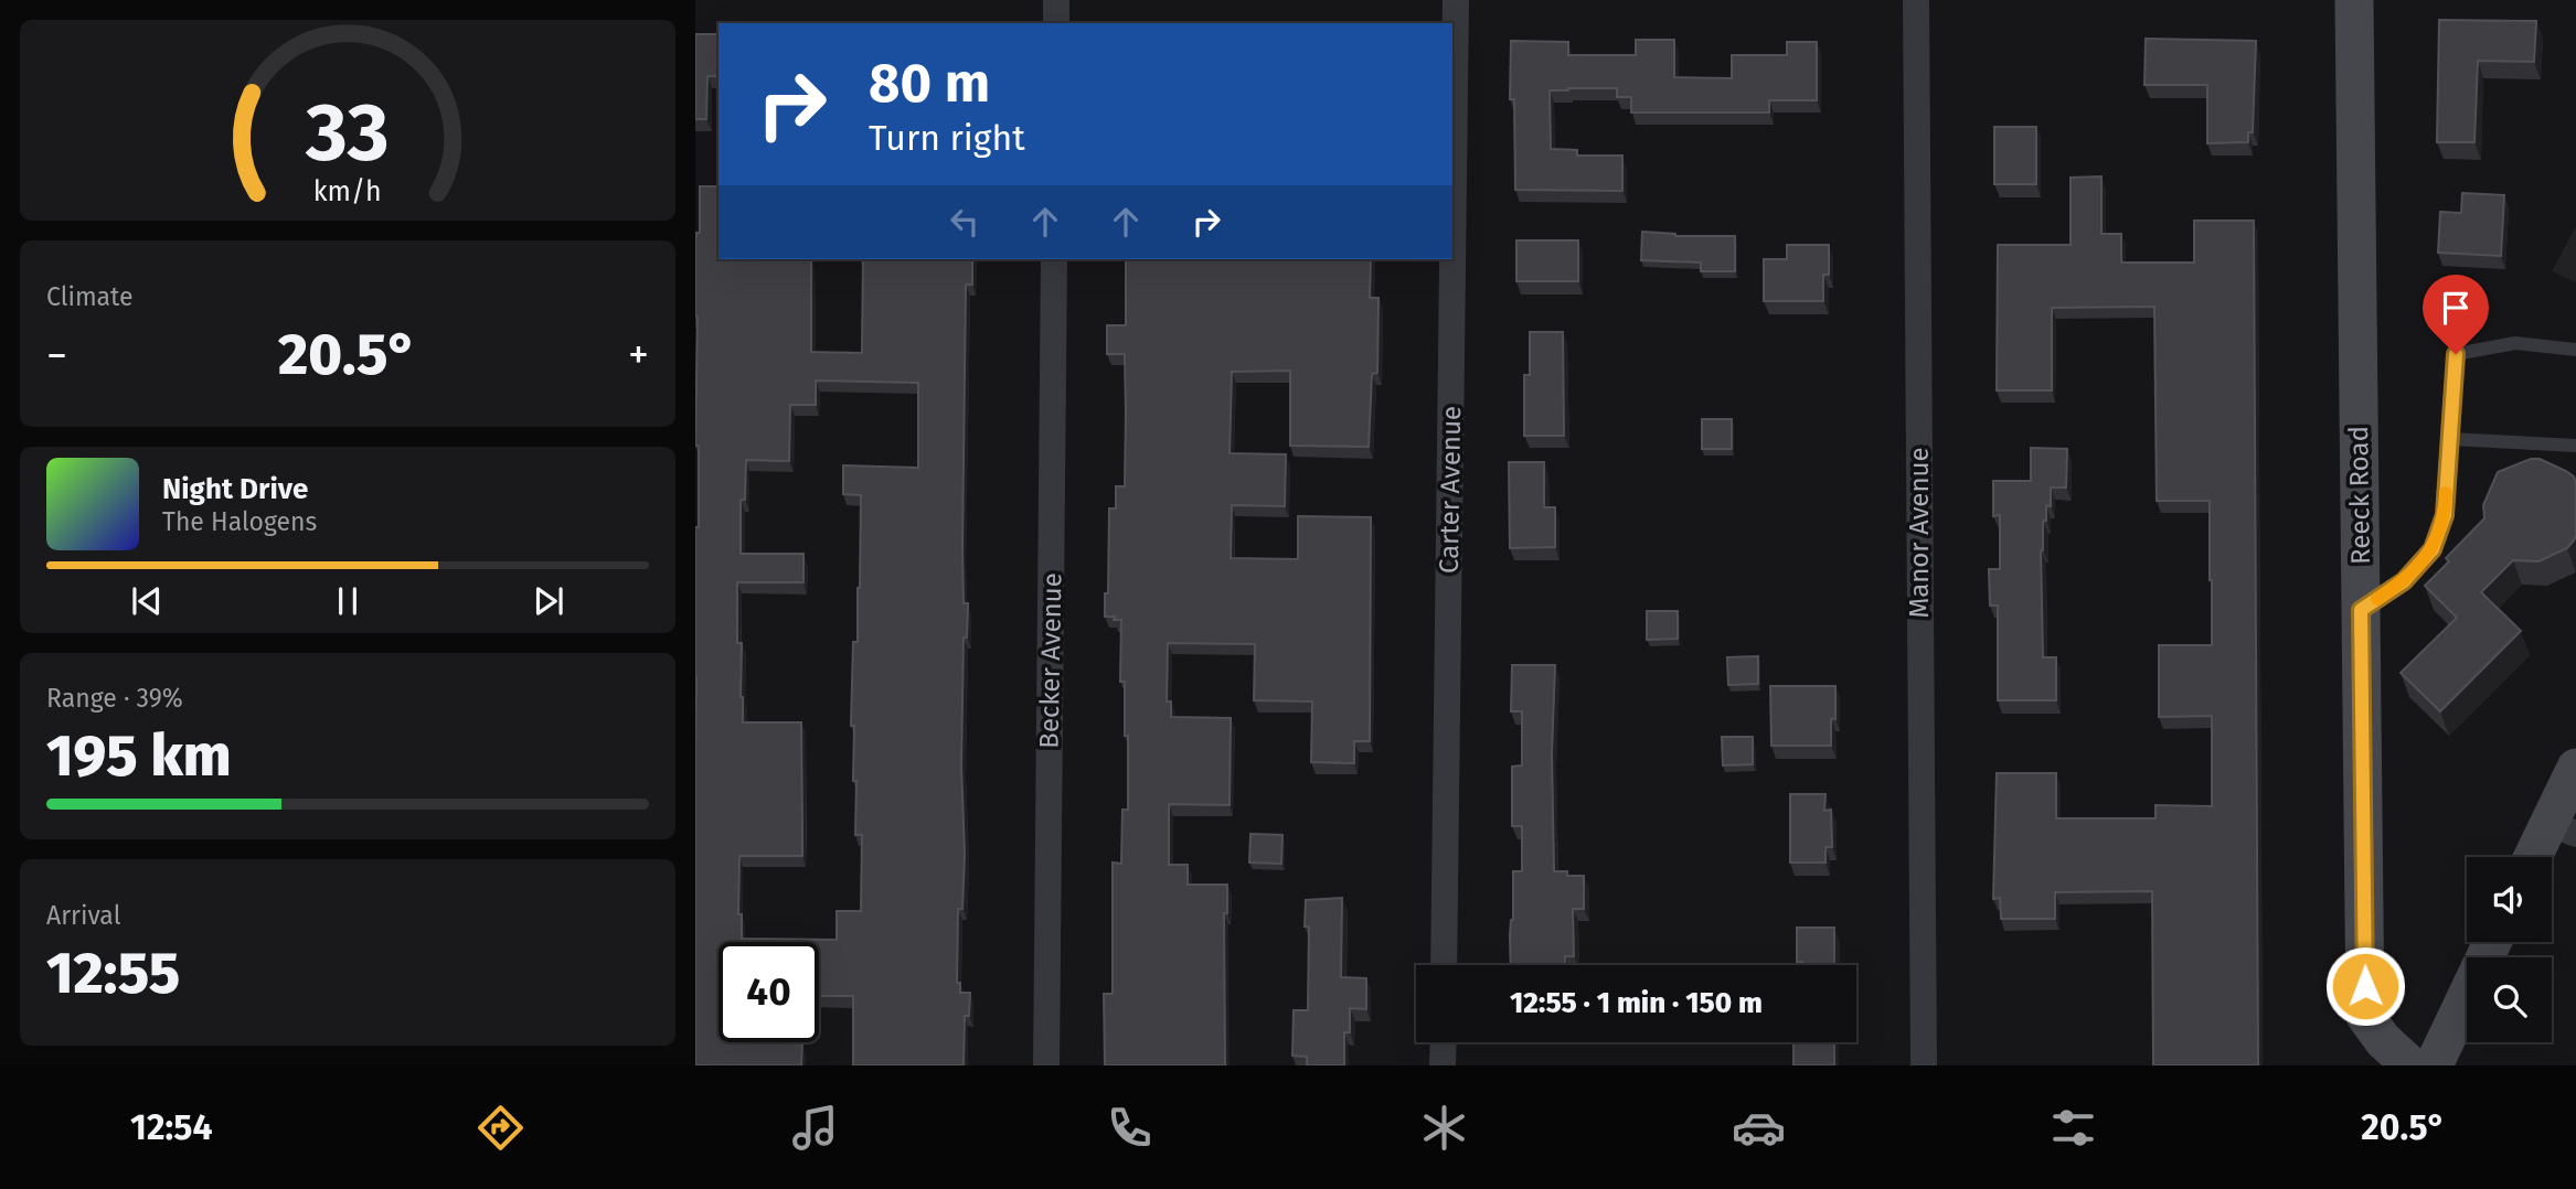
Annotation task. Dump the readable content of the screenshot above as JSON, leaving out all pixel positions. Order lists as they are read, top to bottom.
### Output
{
  "streets": {
    "street": [
      "Carter Avenue",
      "Reeck Road",
      "Manor Avenue",
      "Becker Avenue"
    ]
  },
  "page": {
    "turn": ["80 m", "Turn right"],
    "tile": [
      "Climate",
      ["Range · 39%", "195 km"],
      ["Arrival", "12:55"]
    ],
    "heat": ["−", "20.5°", "+"],
    "song": ["Night Drive", "The Halogens"],
    "limit": "40",
    "trip": "12:55 · 1 min · 150 m",
    "tabs": ["12:54", "20.5°"],
    "gauge": ["33", "km/h"]
  }
}
